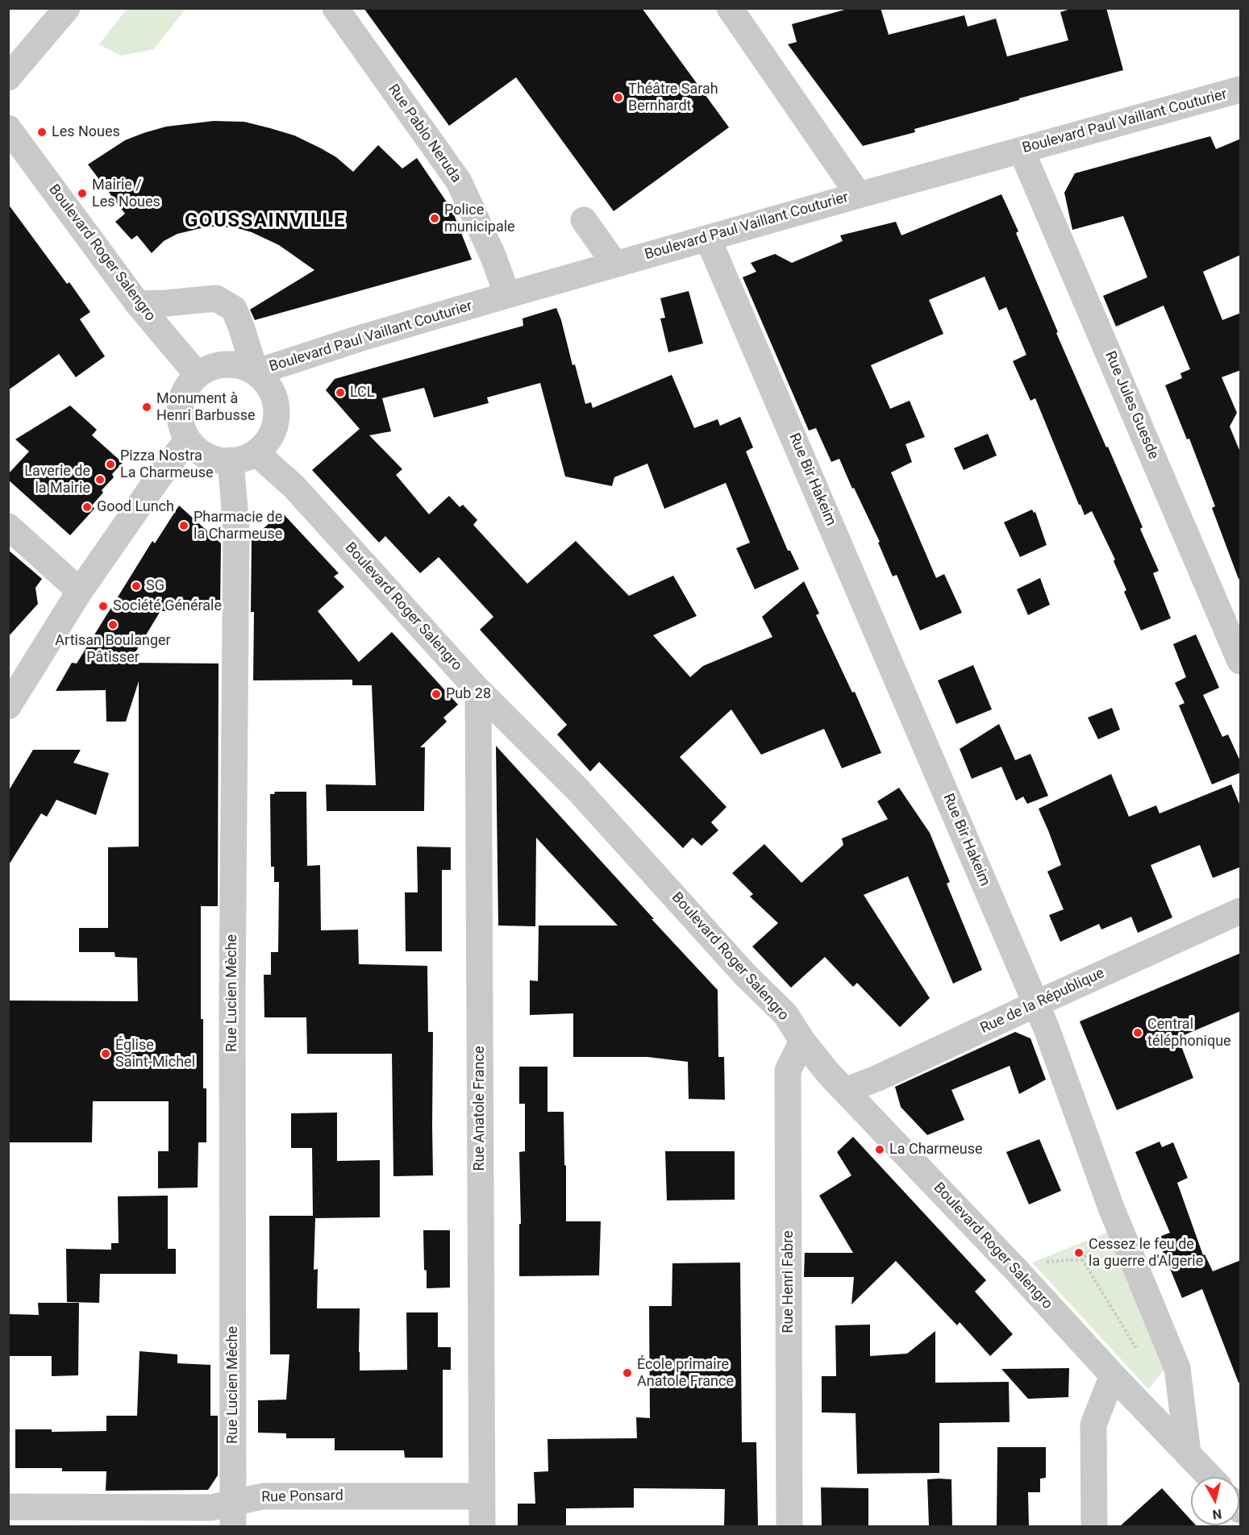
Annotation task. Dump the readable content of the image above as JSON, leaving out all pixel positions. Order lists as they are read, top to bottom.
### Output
{
  "streets": {
    "street": [
      "Boulevard Paul Vaillant Couturier",
      "Rue Pablo Neruda",
      "Boulevard Roger Salengro",
      "Rue Jules Guesde",
      "Rue Bir Hakeim",
      "Rue Lucien Mèche",
      "Rue de la République",
      "Rue Anatole France",
      "Rue Henri Fabre",
      "Rue Ponsard"
    ]
  },
  "crossings": [
    ["Boulevard Paul Vaillant Couturier", "Rue Pablo Neruda"],
    ["Boulevard Paul Vaillant Couturier", "Boulevard Roger Salengro"],
    ["Boulevard Paul Vaillant Couturier", "Rue Jules Guesde"],
    ["Boulevard Paul Vaillant Couturier", "Rue Bir Hakeim"],
    ["Boulevard Paul Vaillant Couturier", "Rue Lucien Mèche"],
    ["Boulevard Roger Salengro", "Rue Bir Hakeim"],
    ["Boulevard Roger Salengro", "Rue Lucien Mèche"],
    ["Boulevard Roger Salengro", "Rue de la République"],
    ["Boulevard Roger Salengro", "Rue Anatole France"],
    ["Boulevard Roger Salengro", "Rue Henri Fabre"],
    ["Rue Bir Hakeim", "Rue de la République"],
    ["Rue Lucien Mèche", "Rue Ponsard"],
    ["Rue Anatole France", "Rue Ponsard"]
  ],
  "districts": ["GOUSSAINVILLE"],
  "places": [
    "Théâtre Sarah Bernhardt",
    "Les Noues",
    "Mairie / Les Noues",
    "Police municipale",
    "LCL",
    "Monument à Henri Barbusse",
    "Pizza Nostra La Charmeuse",
    "Laverie de la Mairie",
    "Good Lunch",
    "Pharmacie de la Charmeuse",
    "SG",
    "Société Générale",
    "Artisan Boulanger Pâtisser",
    "Pub 28",
    "Central téléphonique",
    "Église Saint-Michel",
    "La Charmeuse",
    "Cessez le feu de la guerre d'Algerie",
    "École primaire Anatole France"
  ],
  "north": "bottom"
}
